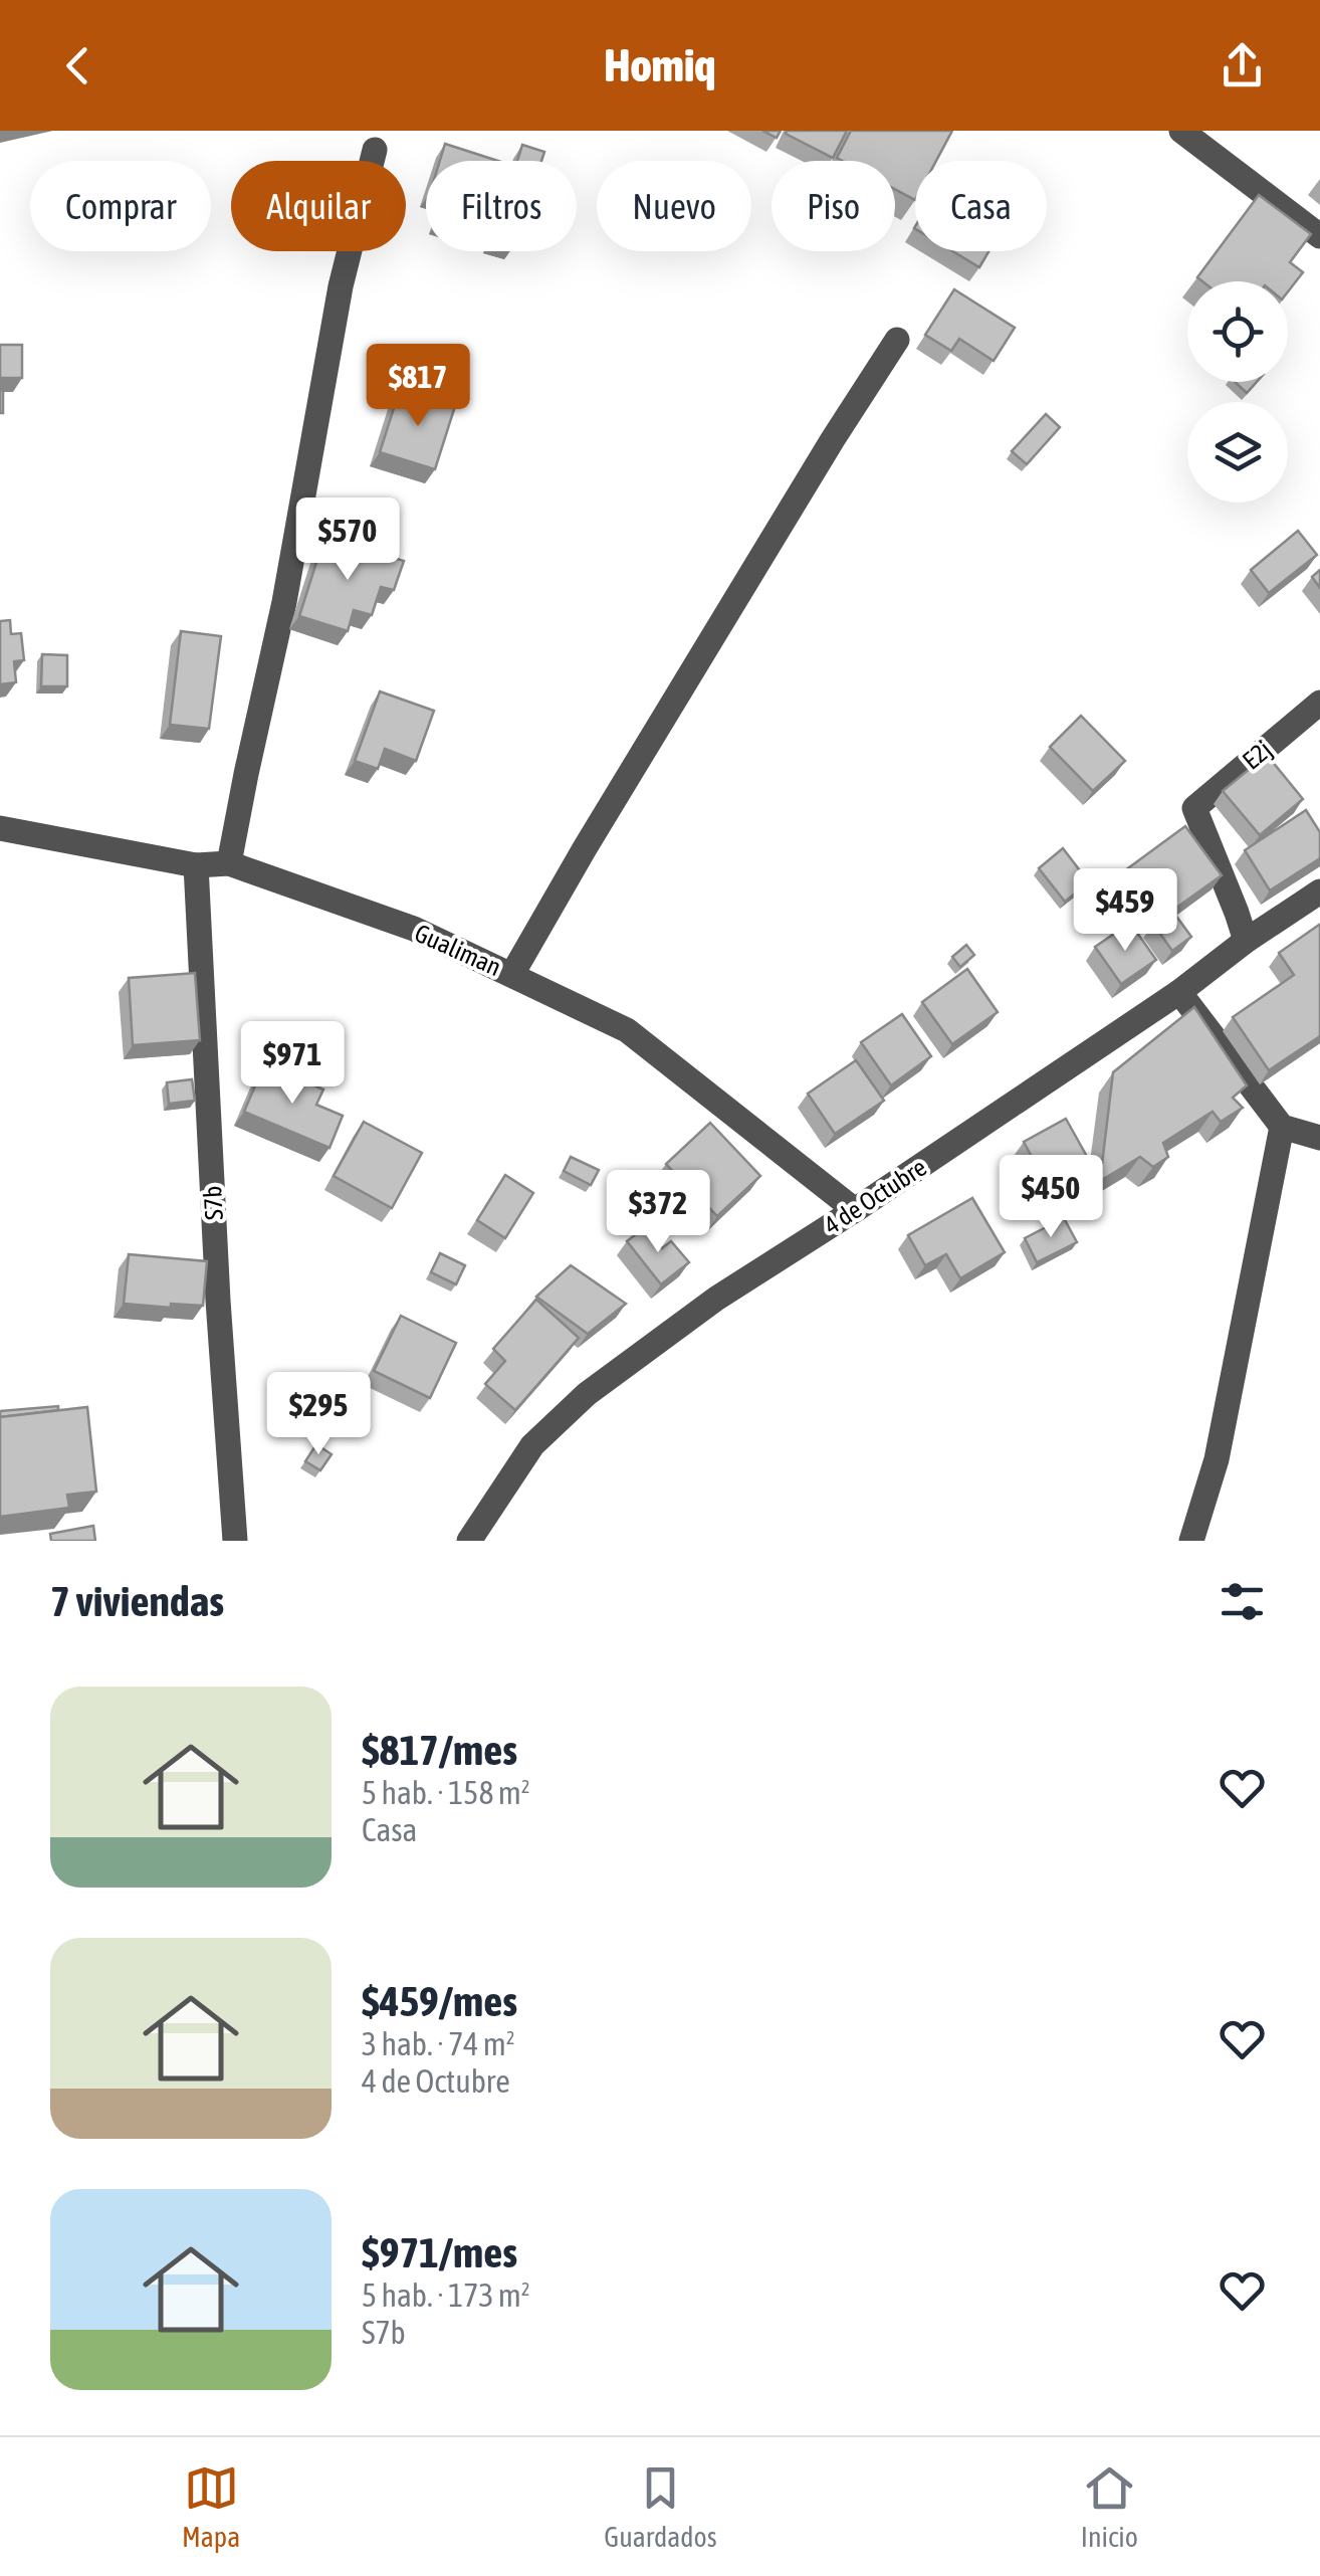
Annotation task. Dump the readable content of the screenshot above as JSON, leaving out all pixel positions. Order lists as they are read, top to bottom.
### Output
{
  "streets": {
    "street": [
      "E2j",
      "Gualiman",
      "4 de Octubre",
      "S7b"
    ]
  },
  "crossings": [
    ["E2j", "4 de Octubre"],
    ["Gualiman", "4 de Octubre"],
    ["Gualiman", "S7b"]
  ],
  "page": {
    "header": "Homiq",
    "chip": [
      "Comprar",
      "Alquilar",
      "Filtros",
      "Nuevo",
      "Piso",
      "Casa"
    ],
    "price": [
      "$817",
      "$570",
      "$459",
      "$971",
      "$450",
      "$372",
      "$295"
    ],
    "heading": "7 viviendas",
    "list": [
      {
        "name": "$817/mes",
        "note": "5 hab. · 158 m² · Casa"
      },
      {
        "name": "$459/mes",
        "note": "3 hab. · 74 m² · 4 de Octubre"
      },
      {
        "name": "$971/mes",
        "note": "5 hab. · 173 m² · S7b"
      }
    ],
    "tabs": ["Mapa", "Guardados", "Inicio"]
  }
}
